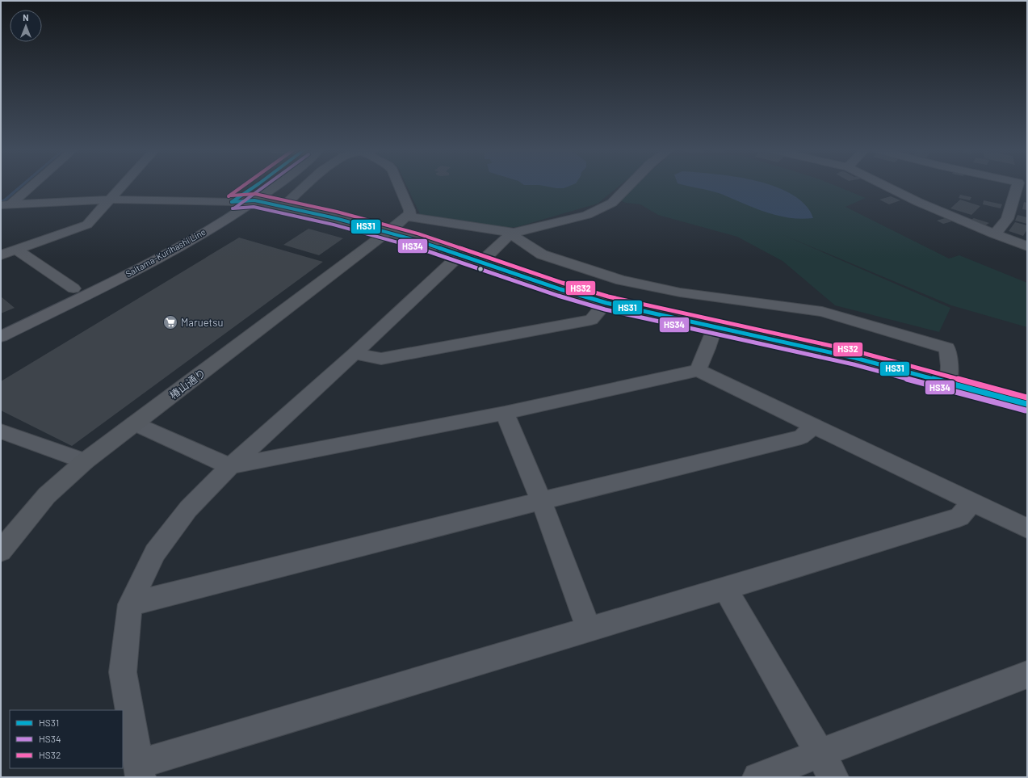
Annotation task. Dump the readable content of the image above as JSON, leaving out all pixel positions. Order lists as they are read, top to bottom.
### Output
{
  "streets": {
    "main road": ["Saitama-Kurihashi Line"],
    "street": ["椿山通り"]
  },
  "places": {
    "supermarket": ["Maruetsu"]
  },
  "lines": ["transit line HS31", "transit line HS34", "transit line HS32"],
  "legend": ["HS31", "HS34", "HS32"],
  "north": "top"
}
